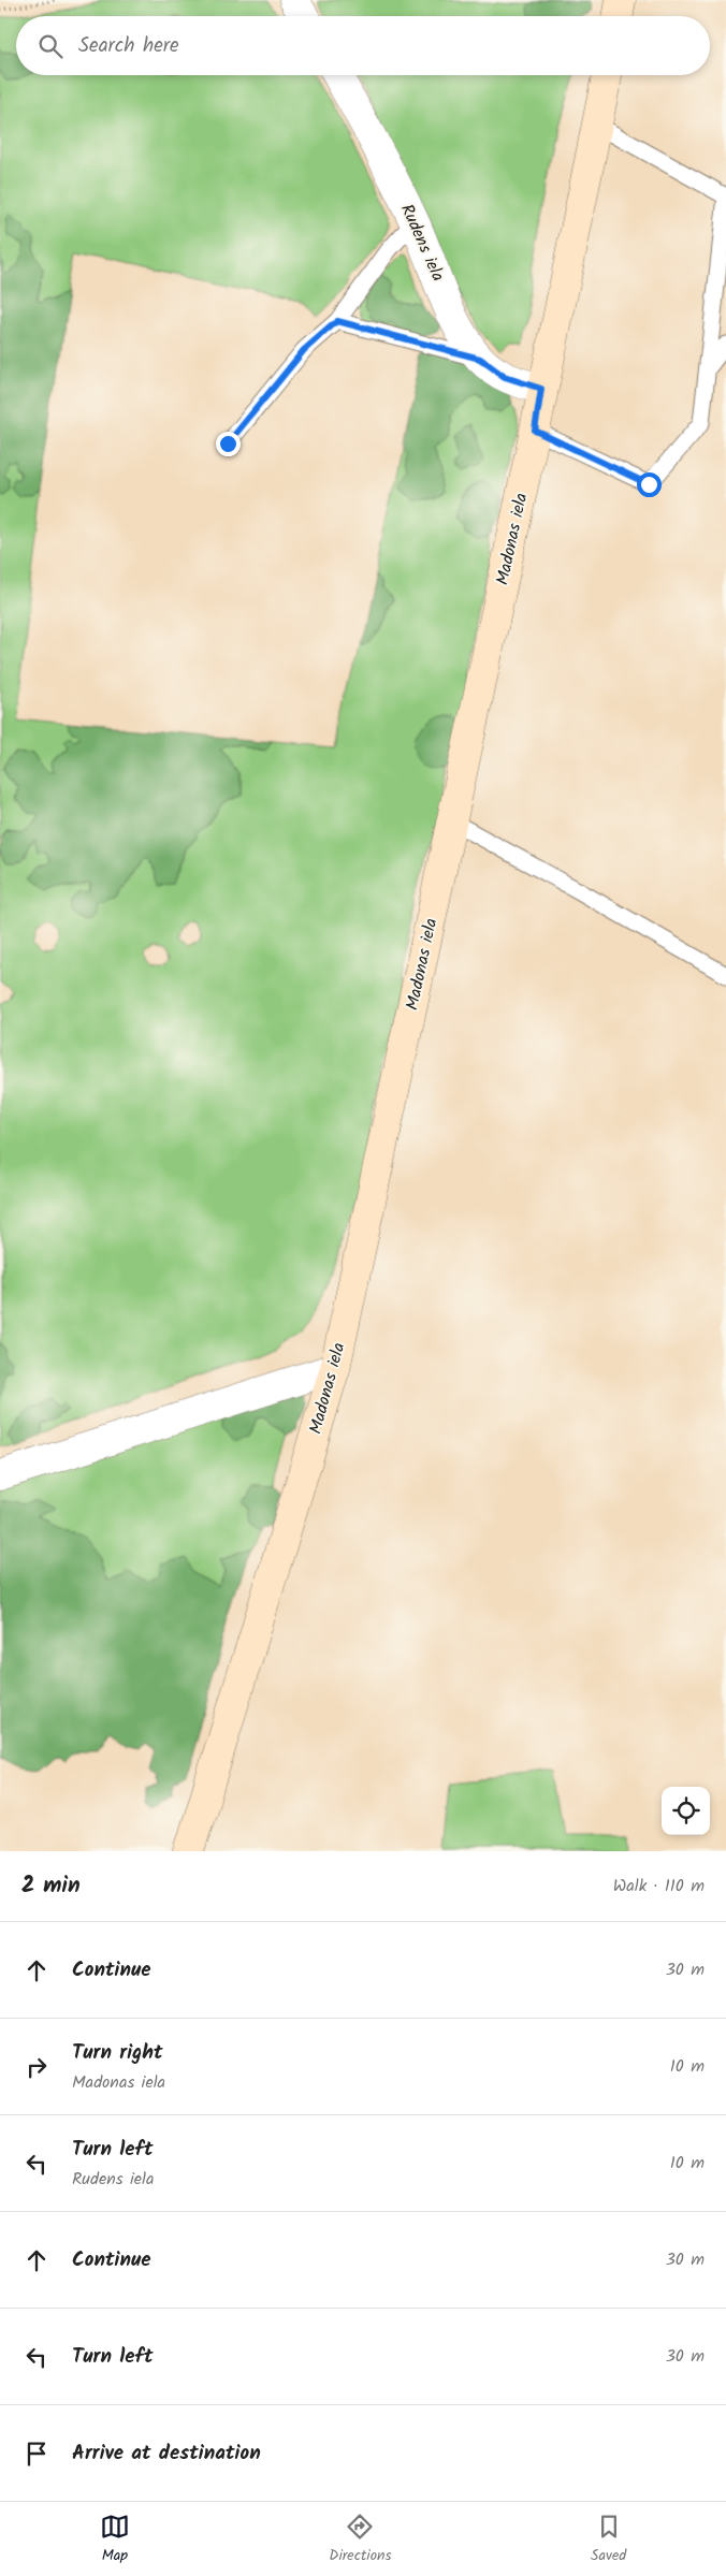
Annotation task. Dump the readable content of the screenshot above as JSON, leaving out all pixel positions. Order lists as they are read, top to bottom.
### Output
{
  "streets": {
    "main road": ["Madonas iela"],
    "street": ["Rudens iela"]
  },
  "crossings": [
    ["Rudens iela", "Madonas iela"]
  ],
  "page": {
    "search": "Search here",
    "heading": ["2 min", "Walk · 110 m"],
    "list": [
      ["Continue", "30 m"],
      ["Turn right", "Madonas iela", "10 m"],
      ["Turn left", "Rudens iela", "10 m"],
      ["Continue", "30 m"],
      ["Turn left", "30 m"],
      "Arrive at destination"
    ],
    "nav": ["Map", "Directions", "Saved"]
  }
}
